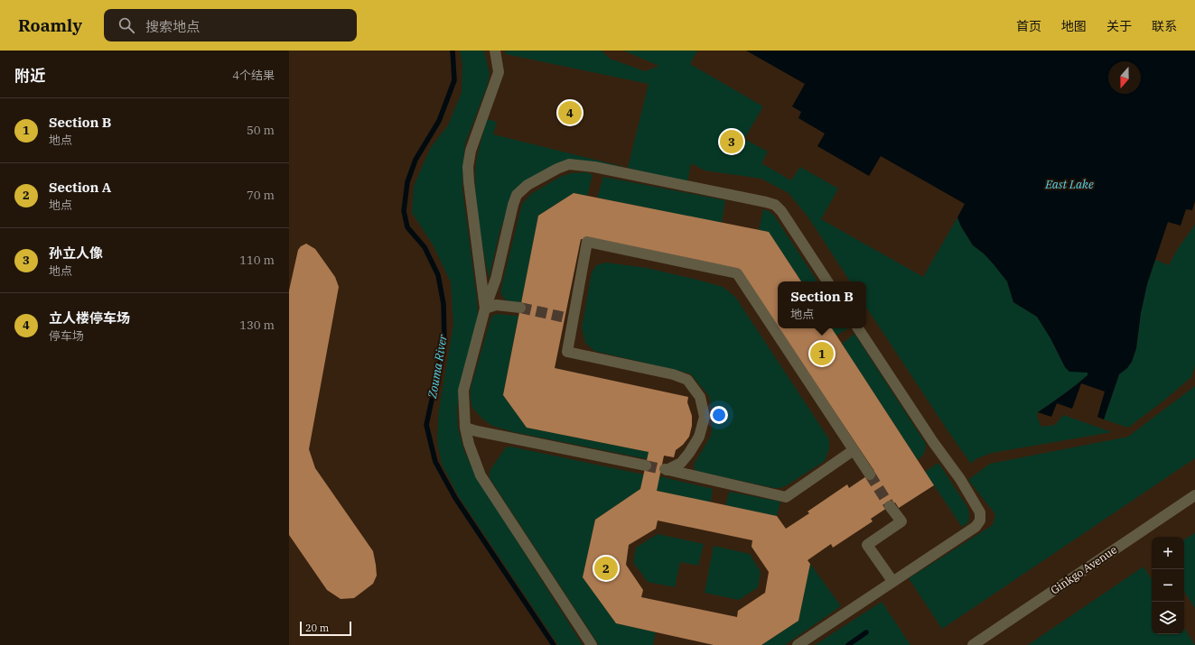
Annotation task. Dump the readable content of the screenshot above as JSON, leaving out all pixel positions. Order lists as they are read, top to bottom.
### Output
{
  "streets": {
    "street": ["Ginkgo Avenue"]
  },
  "water": ["East Lake", "Zouma River"],
  "scale_bar": "20 m",
  "north": "bottom",
  "page": {
    "header": "Roamly",
    "search": "搜索地点",
    "nav": [
      "首页",
      "地图",
      "关于",
      "联系"
    ],
    "heading": ["附近", "4个结果"],
    "list": [
      {
        "mark": "1",
        "name": "Section B",
        "note": "地点",
        "value": "50 m"
      },
      {
        "mark": "2",
        "name": "Section A",
        "note": "地点",
        "value": "70 m"
      },
      {
        "mark": "3",
        "name": "孙立人像",
        "note": "地点",
        "value": "110 m"
      },
      {
        "mark": "4",
        "name": "立人楼停车场",
        "note": "停车场",
        "value": "130 m"
      }
    ],
    "pins": [
      "4",
      "3",
      "1",
      "2"
    ],
    "popup": ["Section B", "地点"],
    "map_buttons": ["+", "−"],
    "scale": "20 m"
  }
}
